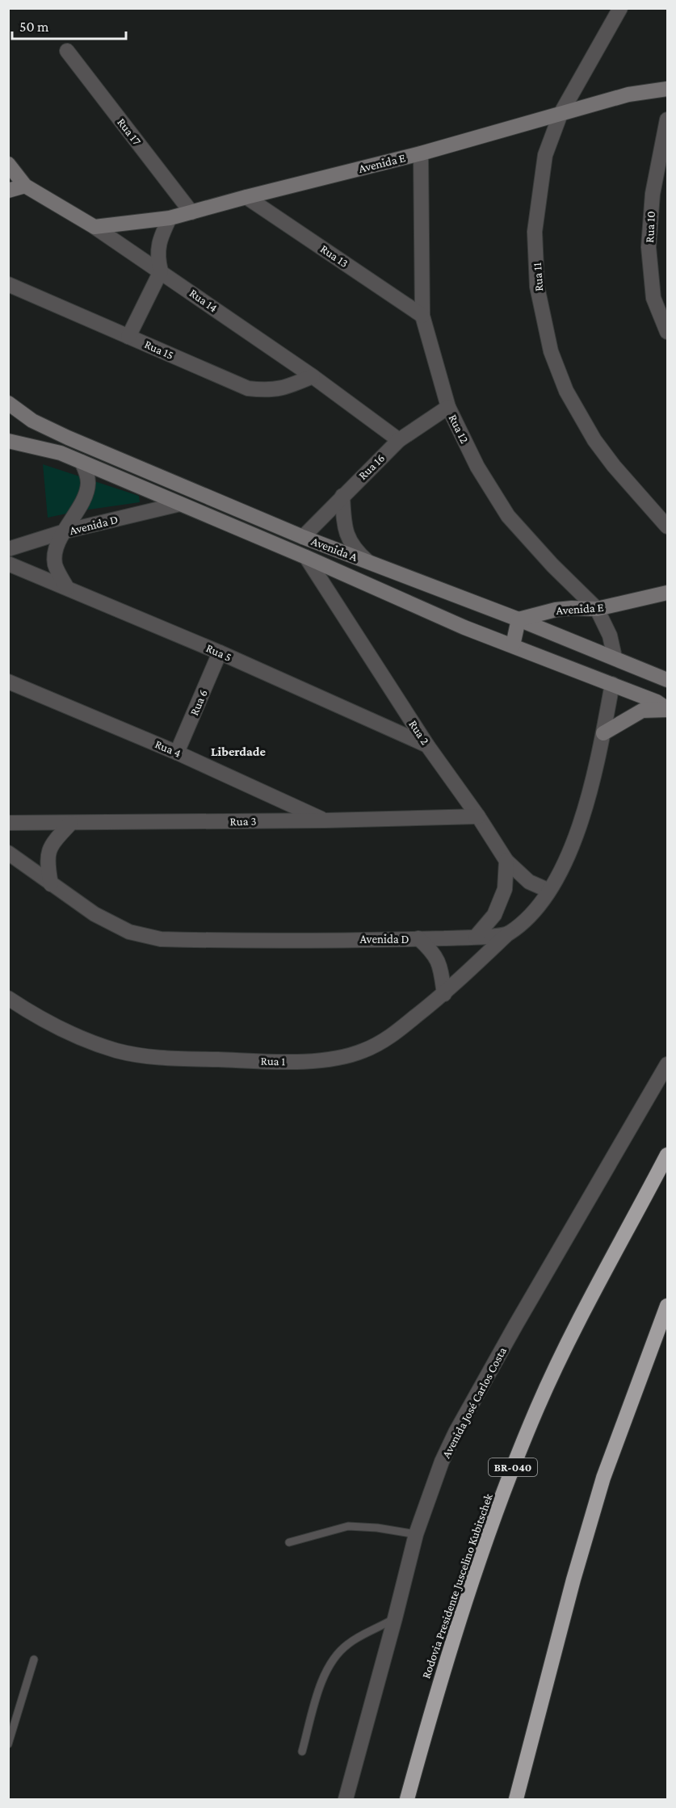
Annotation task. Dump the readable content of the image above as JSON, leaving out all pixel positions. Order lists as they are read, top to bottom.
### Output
{
  "streets": {
    "highway": ["BR-040", "Rodovia Presidente Juscelino Kubitschek"],
    "street": [
      "Rua 17",
      "Avenida E",
      "Rua 10",
      "Rua 13",
      "Rua 11",
      "Rua 14",
      "Rua 15",
      "Rua 12",
      "Rua 16",
      "Avenida D",
      "Avenida A",
      "Rua 5",
      "Rua 6",
      "Rua 2",
      "Rua 4",
      "Rua 3",
      "Rua 1",
      "Avenida José Carlos Costa"
    ]
  },
  "crossings": [
    ["Rua 17", "Avenida E"],
    ["Avenida E", "Rua 13"],
    ["Avenida E", "Rua 11"],
    ["Avenida E", "Rua 14"],
    ["Avenida E", "Rua 12"],
    ["Avenida E", "Avenida A"],
    ["Rua 13", "Rua 12"],
    ["Rua 14", "Rua 15"],
    ["Rua 14", "Rua 16"],
    ["Rua 12", "Rua 16"],
    ["Rua 12", "Avenida A"],
    ["Rua 16", "Avenida A"],
    ["Avenida D", "Avenida A"],
    ["Avenida D", "Rua 1"],
    ["Avenida A", "Rua 2"],
    ["Rua 5", "Rua 6"],
    ["Rua 5", "Rua 2"],
    ["Rua 6", "Rua 4"],
    ["Rua 2", "Rua 3"],
    ["Rua 4", "Rua 3"]
  ],
  "districts": ["Liberdade"],
  "scale_bar": "50 m"
}
